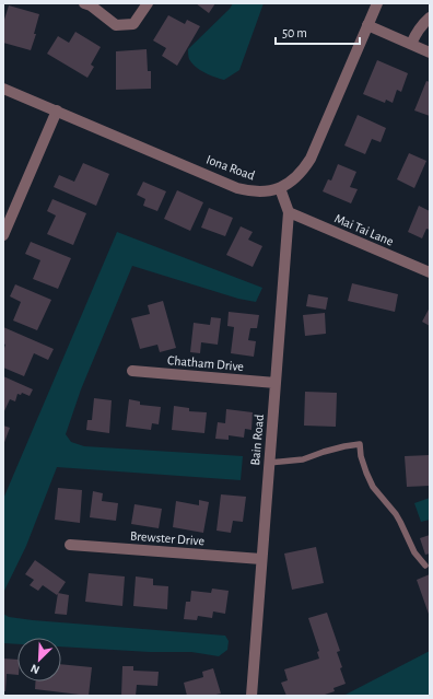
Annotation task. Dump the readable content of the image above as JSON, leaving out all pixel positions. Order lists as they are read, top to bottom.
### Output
{
  "streets": {
    "street": [
      "Iona Road",
      "Mai Tai Lane",
      "Chatham Drive",
      "Bain Road",
      "Brewster Drive"
    ]
  },
  "crossings": [
    ["Iona Road", "Bain Road"],
    ["Mai Tai Lane", "Bain Road"],
    ["Chatham Drive", "Bain Road"],
    ["Bain Road", "Brewster Drive"]
  ],
  "scale_bar": "50 m",
  "north": "bottom left"
}
